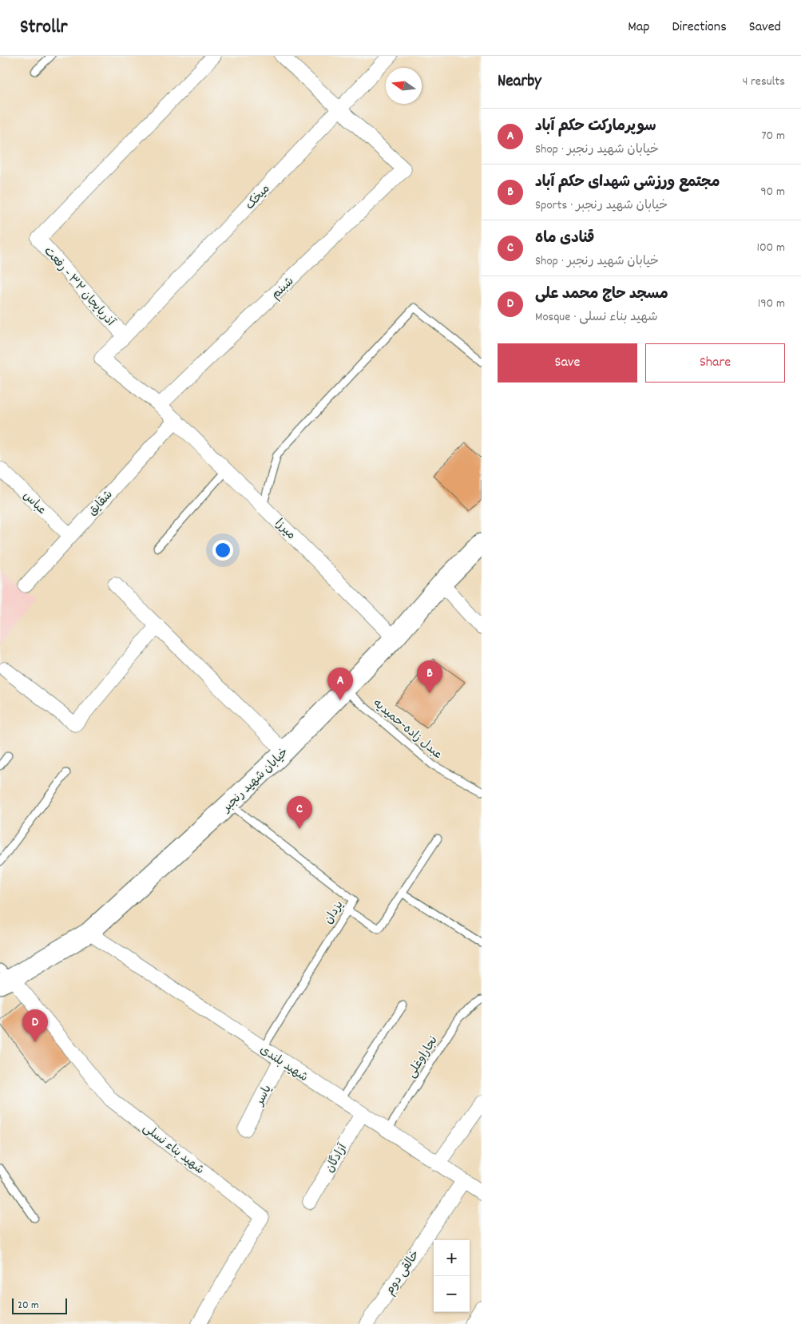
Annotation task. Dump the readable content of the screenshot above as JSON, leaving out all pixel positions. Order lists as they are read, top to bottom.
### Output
{
  "streets": {
    "street": [
      "میخک",
      "آذربایجان ۳۲ - رفعت",
      "شبنم",
      "عباس",
      "شقایق",
      "میرزا",
      "خیابان شهید رنجبر",
      "شهید بلندی",
      "یاسر",
      "شهید بناء نسلی",
      "آزادگان",
      "خالقی دوم"
    ],
    "lane": ["عبدل زاده-حمیدیه", "یزدان", "نجاراوغلی"]
  },
  "crossings": [
    ["میخک", "آذربایجان ۳۲ - رفعت"],
    ["میخک", "شبنم"],
    ["آذربایجان ۳۲ - رفعت", "شبنم"],
    ["آذربایجان ۳۲ - رفعت", "شقایق"],
    ["آذربایجان ۳۲ - رفعت", "میرزا"],
    ["عباس", "شقایق"],
    ["شقایق", "میرزا"],
    ["میرزا", "خیابان شهید رنجبر"],
    ["عبدل زاده-حمیدیه", "خیابان شهید رنجبر"],
    ["خیابان شهید رنجبر", "یزدان"],
    ["خیابان شهید رنجبر", "شهید بلندی"],
    ["خیابان شهید رنجبر", "شهید بناء نسلی"],
    ["یزدان", "شهید بلندی"],
    ["نجاراوغلی", "شهید بلندی"],
    ["شهید بلندی", "یاسر"],
    ["شهید بلندی", "آزادگان"],
    ["شهید بلندی", "خالقی دوم"]
  ],
  "scale_bar": "20 m",
  "north": "left",
  "page": {
    "header": "Strollr",
    "nav": ["Map", "Directions", "Saved"],
    "heading": ["Nearby", "4 results"],
    "list": [
      {
        "mark": "A",
        "name": "سوپرمارکت حکم آباد",
        "note": "Shop · خیابان شهید رنجبر",
        "value": "70 m"
      },
      {
        "mark": "B",
        "name": "مجتمع ورزشی شهدای حکم آباد",
        "note": "Sports · خیابان شهید رنجبر",
        "value": "90 m"
      },
      {
        "mark": "C",
        "name": "قنادی ماه",
        "note": "Shop · خیابان شهید رنجبر",
        "value": "100 m"
      },
      {
        "mark": "D",
        "name": "مسجد حاج محمد علی",
        "note": "Mosque · شهید بناء نسلی",
        "value": "190 m"
      }
    ],
    "buttons": ["Save", "Share"],
    "pins": [
      "B",
      "A",
      "C",
      "D"
    ],
    "map_buttons": ["+", "−"],
    "scale": "20 m"
  }
}
